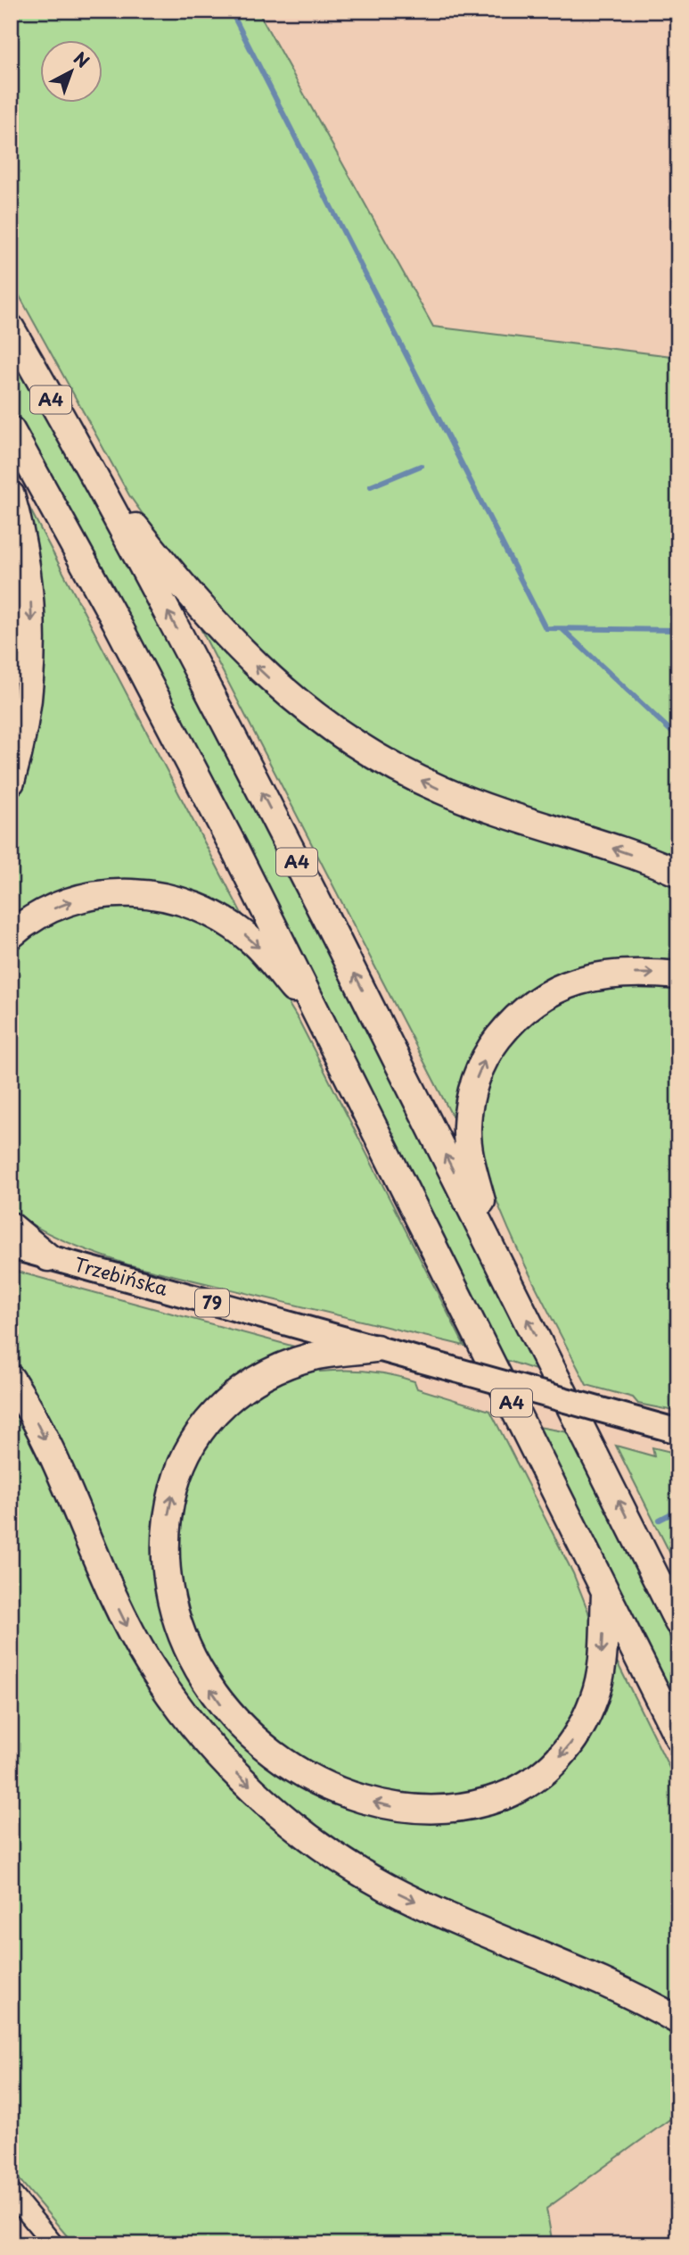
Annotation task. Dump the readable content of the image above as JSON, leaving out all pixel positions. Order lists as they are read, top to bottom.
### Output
{
  "streets": {
    "highway": ["A4"],
    "main road": ["Trzebińska", "79"]
  },
  "north": "top right"
}
